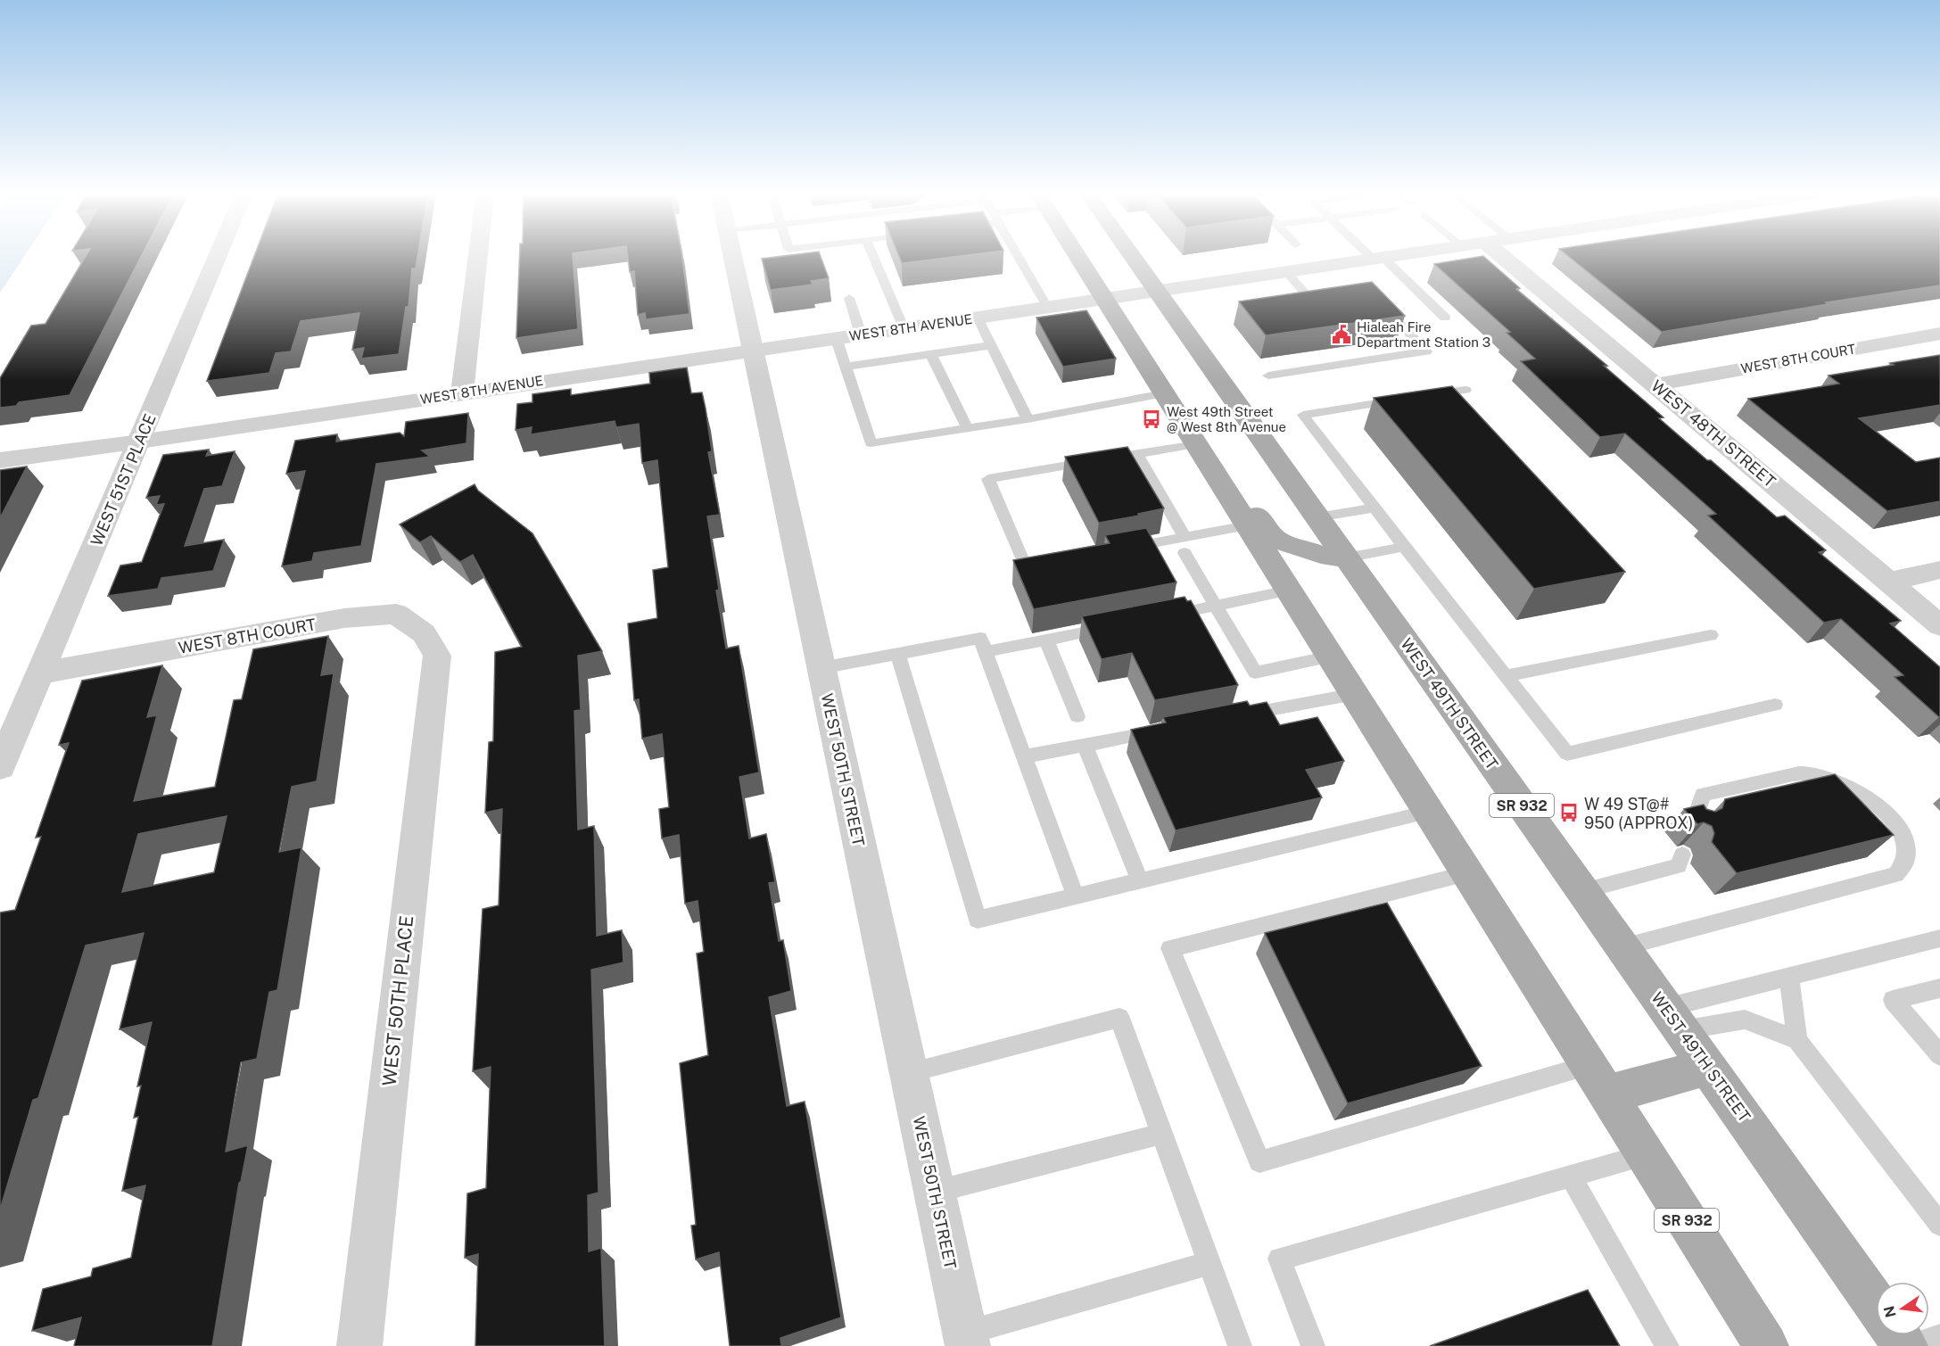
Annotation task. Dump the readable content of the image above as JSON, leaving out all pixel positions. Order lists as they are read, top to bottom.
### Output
{
  "streets": {
    "main road": ["WEST 49TH STREET", "SR 932"],
    "street": [
      "WEST 8TH AVENUE",
      "WEST 8TH COURT",
      "WEST 48TH STREET",
      "WEST 51ST PLACE",
      "WEST 50TH STREET",
      "WEST 50TH PLACE"
    ]
  },
  "crossings": [
    ["WEST 8TH AVENUE", "WEST 51ST PLACE"],
    ["WEST 8TH AVENUE", "WEST 49TH STREET"],
    ["WEST 8TH AVENUE", "WEST 50TH STREET"],
    ["WEST 8TH AVENUE", "SR 932"],
    ["WEST 8TH COURT", "WEST 48TH STREET"],
    ["WEST 8TH COURT", "WEST 51ST PLACE"],
    ["WEST 8TH COURT", "WEST 50TH PLACE"]
  ],
  "places": {
    "public building": ["Hialeah Fire Department Station 3"],
    "bus stop": ["West 49th Street @ West 8th Avenue", "W 49 ST@# 950 (APPROX)"]
  },
  "north": "left"
}
